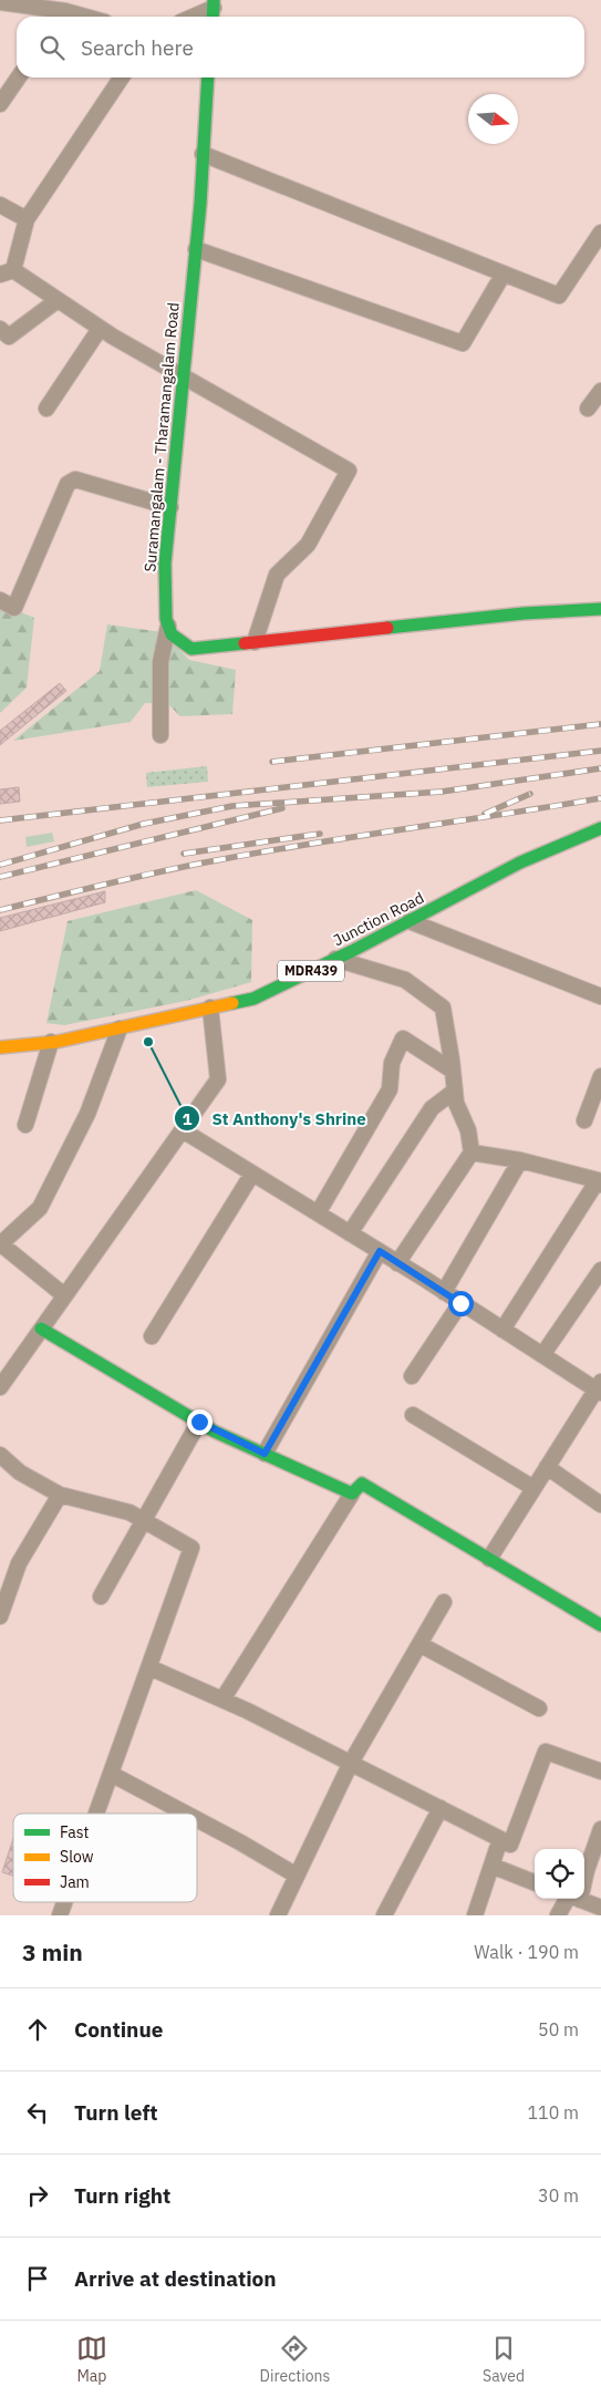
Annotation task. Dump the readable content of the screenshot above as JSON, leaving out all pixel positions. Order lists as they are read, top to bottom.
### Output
{
  "streets": {
    "main road": ["Suramangalam - Tharamangalam Road", "Junction Road", "MDR439"]
  },
  "places": ["St Anthony's Shrine"],
  "legend": ["Fast", "Slow", "Jam"],
  "north": "right",
  "page": {
    "search": "Search here",
    "heading": ["3 min", "Walk · 190 m"],
    "list": [
      ["Continue", "50 m"],
      ["Turn left", "110 m"],
      ["Turn right", "30 m"],
      "Arrive at destination"
    ],
    "nav": ["Map", "Directions", "Saved"]
  }
}
